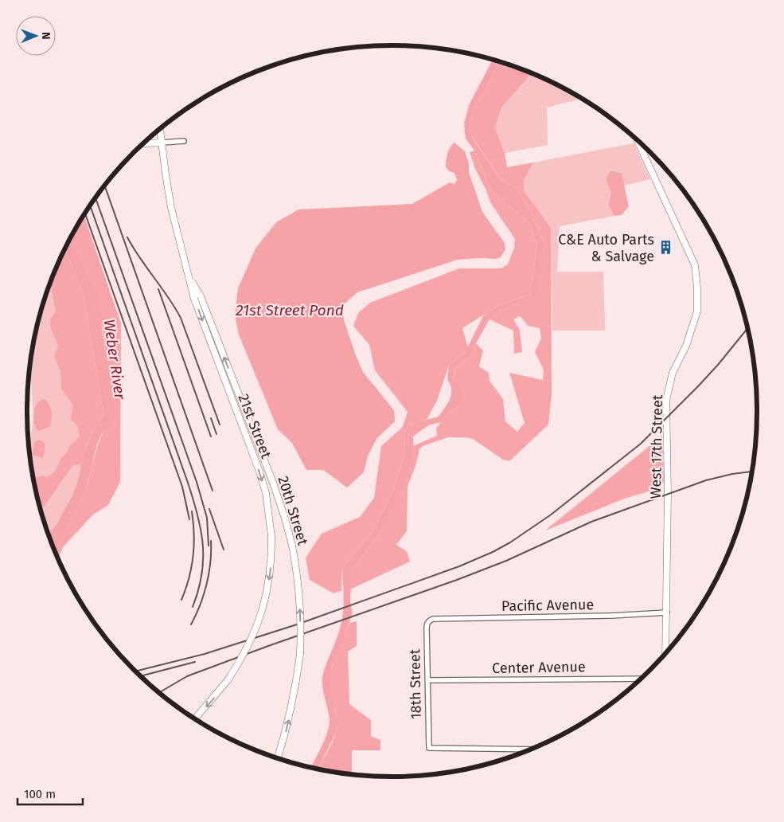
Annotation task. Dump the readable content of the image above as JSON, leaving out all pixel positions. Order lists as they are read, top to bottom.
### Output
{
  "streets": {
    "main road": ["21st Street", "West 17th Street", "20th Street"],
    "street": ["Pacific Avenue", "Center Avenue", "18th Street"]
  },
  "crossings": [
    ["21st Street", "20th Street"],
    ["West 17th Street", "Pacific Avenue"],
    ["Pacific Avenue", "18th Street"],
    ["Center Avenue", "18th Street"]
  ],
  "one_way": ["21st Street", "20th Street"],
  "water": ["21st Street Pond", "Weber River"],
  "places": {
    "building": ["C&E Auto Parts & Salvage"]
  },
  "scale_bar": "100 m",
  "north": "right"
}
